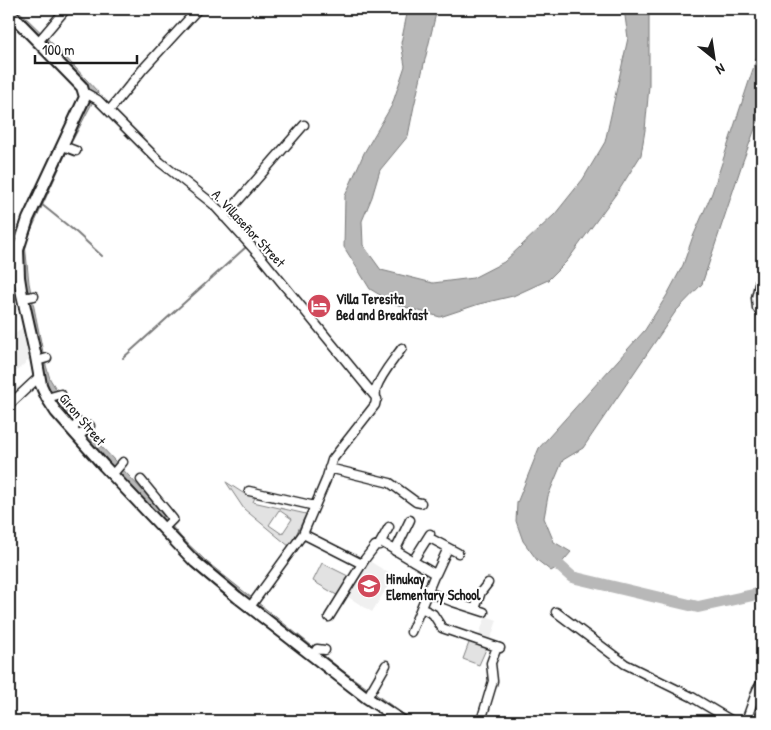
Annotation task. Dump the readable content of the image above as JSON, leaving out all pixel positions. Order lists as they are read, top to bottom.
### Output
{
  "streets": {
    "street": ["A. Villaseñor Street", "Giron Street"]
  },
  "crossings": [
    ["A. Villaseñor Street", "Giron Street"]
  ],
  "places": {
    "hotel": ["Villa Teresita Bed and Breakfast"],
    "school or university": ["Hinukay Elementary School"]
  },
  "scale_bar": "100 m",
  "north": "bottom right"
}
